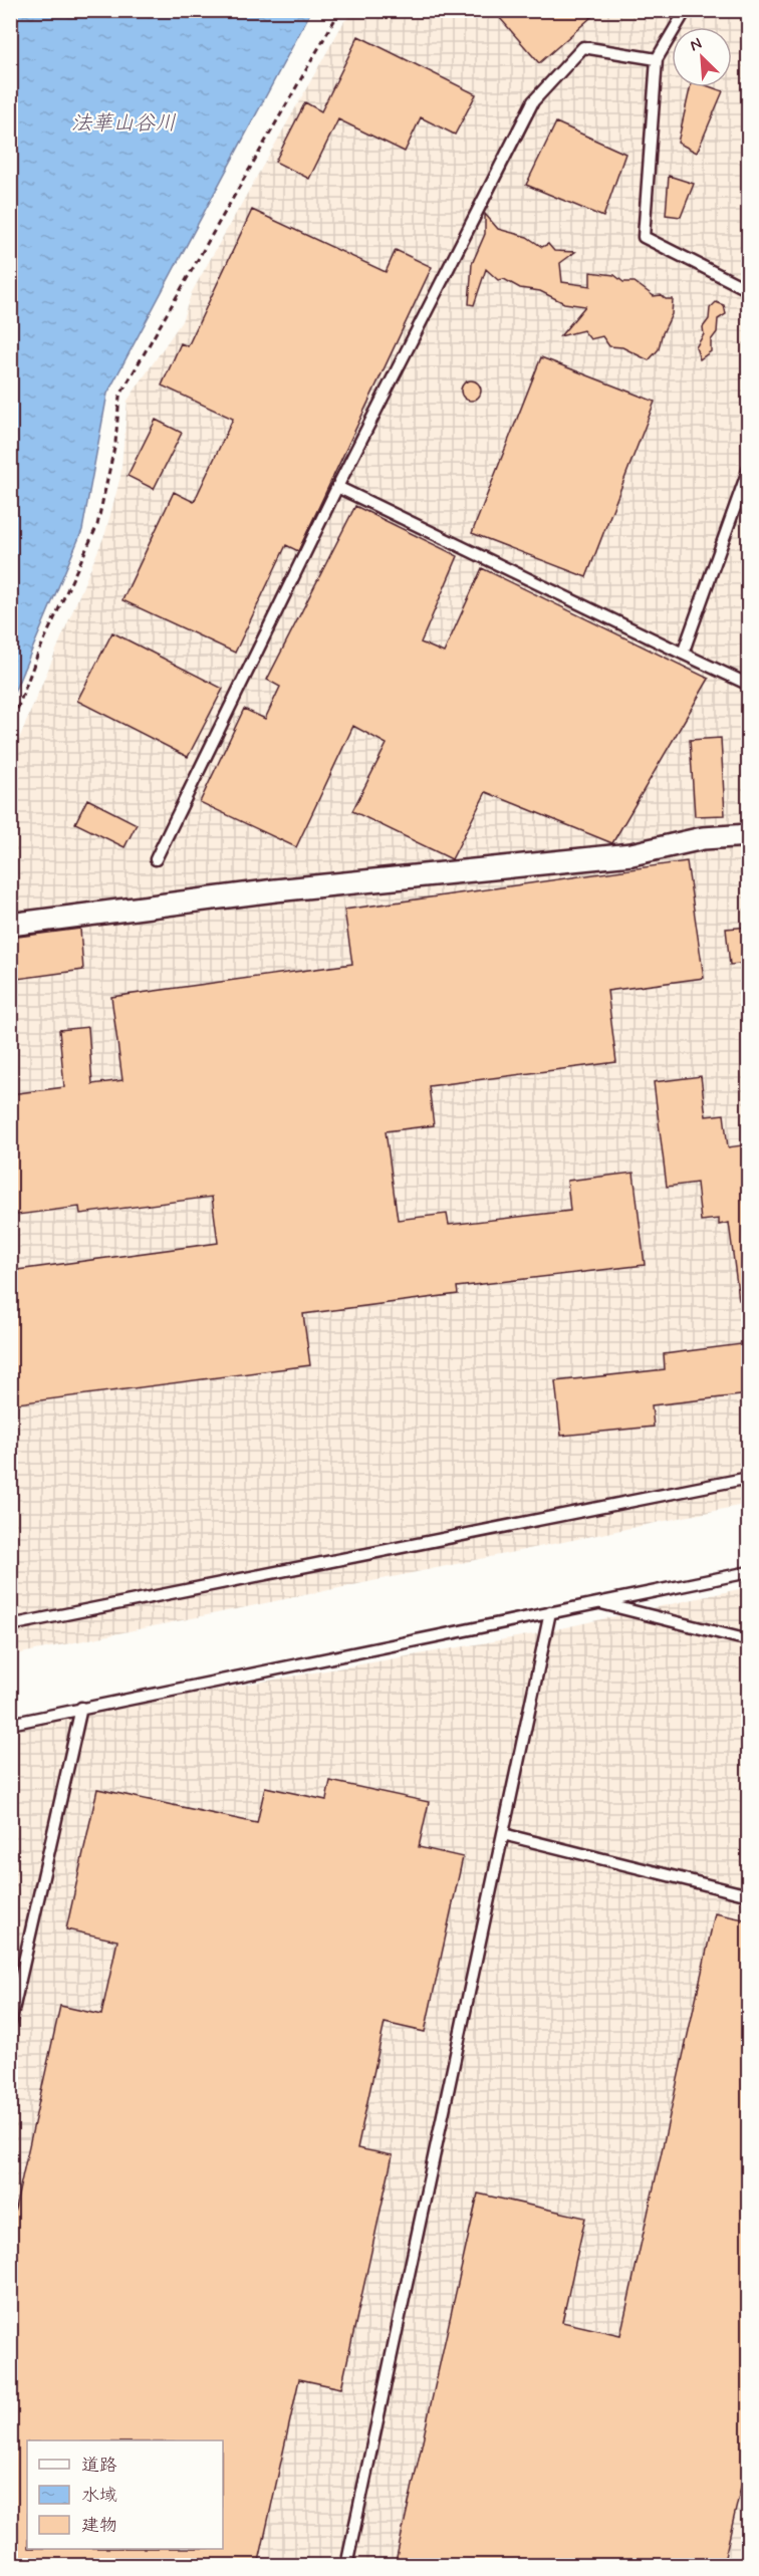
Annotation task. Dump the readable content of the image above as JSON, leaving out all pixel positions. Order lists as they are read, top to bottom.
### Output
{
  "water": ["法華山谷川"],
  "legend": ["道路", "水域", "建物"],
  "north": "top left"
}
